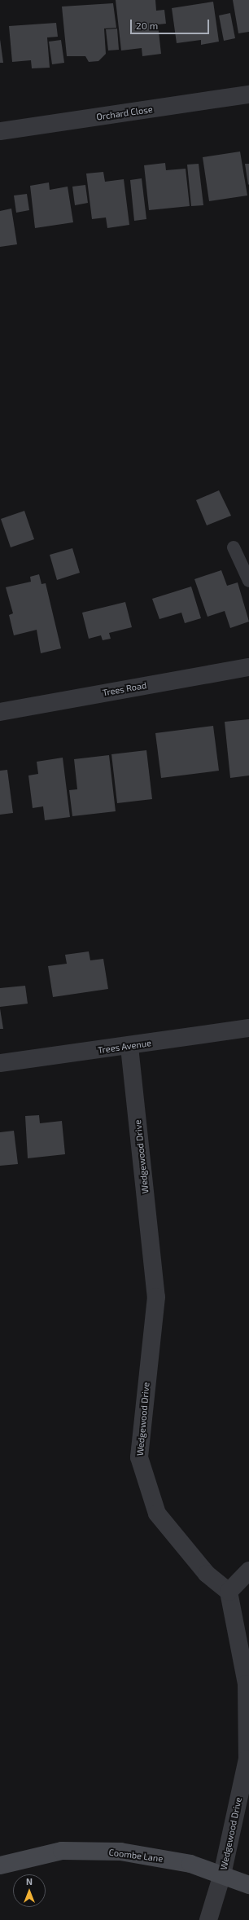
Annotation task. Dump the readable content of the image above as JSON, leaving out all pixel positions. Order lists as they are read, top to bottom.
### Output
{
  "streets": {
    "street": [
      "Orchard Close",
      "Trees Road",
      "Trees Avenue",
      "Wedgewood Drive",
      "Coombe Lane"
    ]
  },
  "crossings": [
    ["Trees Avenue", "Wedgewood Drive"],
    ["Wedgewood Drive", "Coombe Lane"]
  ],
  "scale_bar": "20 m",
  "north": "top"
}
